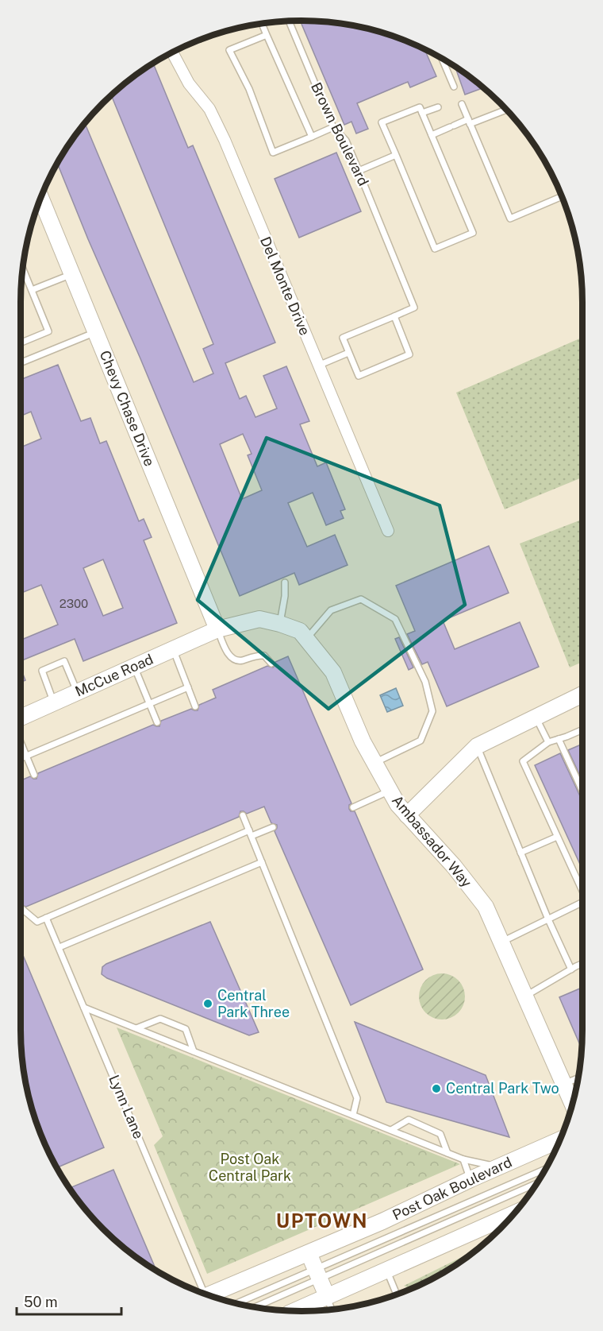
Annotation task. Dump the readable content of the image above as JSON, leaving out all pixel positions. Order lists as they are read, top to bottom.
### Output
{
  "streets": {
    "street": [
      "Del Monte Drive",
      "Chevy Chase Drive",
      "McCue Road",
      "Ambassador Way",
      "Post Oak Boulevard"
    ],
    "lane": ["Brown Boulevard", "Lynn Lane"]
  },
  "crossings": [
    ["Chevy Chase Drive", "McCue Road"],
    ["Chevy Chase Drive", "Ambassador Way"],
    ["McCue Road", "Ambassador Way"]
  ],
  "districts": ["UPTOWN"],
  "parks": ["Post Oak Central Park"],
  "places": ["Central Park Three", "Central Park Two"],
  "house_numbers": ["2300"],
  "scale_bar": "50 m"
}
